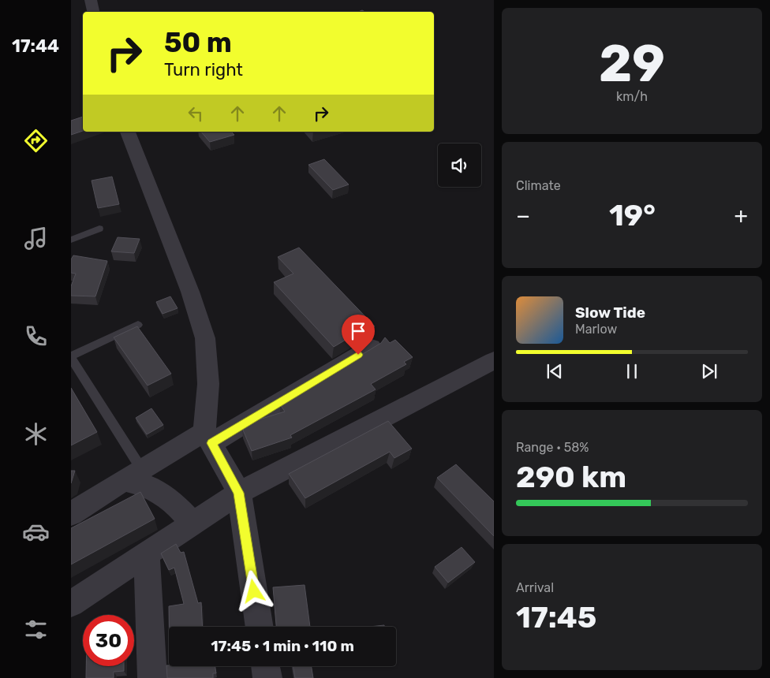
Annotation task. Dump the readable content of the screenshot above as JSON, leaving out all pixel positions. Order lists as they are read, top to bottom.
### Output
{
  "page": {
    "tabs": "17:44",
    "tile": [
      ["29", "km/h"],
      "Climate",
      ["Range · 58%", "290 km"],
      ["Arrival", "17:45"]
    ],
    "turn": ["50 m", "Turn right"],
    "heat": ["−", "19°", "+"],
    "song": ["Slow Tide", "Marlow"],
    "limit": "30",
    "trip": "17:45 · 1 min · 110 m"
  }
}
